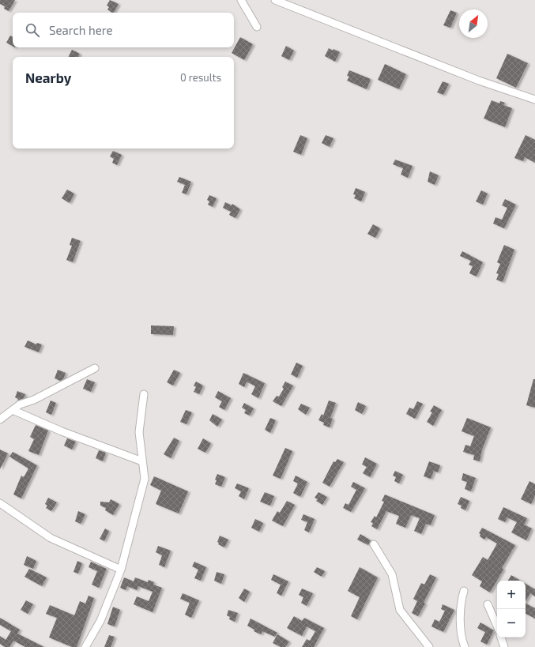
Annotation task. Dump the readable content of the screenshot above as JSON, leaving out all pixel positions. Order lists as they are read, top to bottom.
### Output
{
  "north": "top right",
  "page": {
    "search": "Search here",
    "heading": ["Nearby", "0 results"],
    "map_buttons": ["+", "−"]
  }
}
